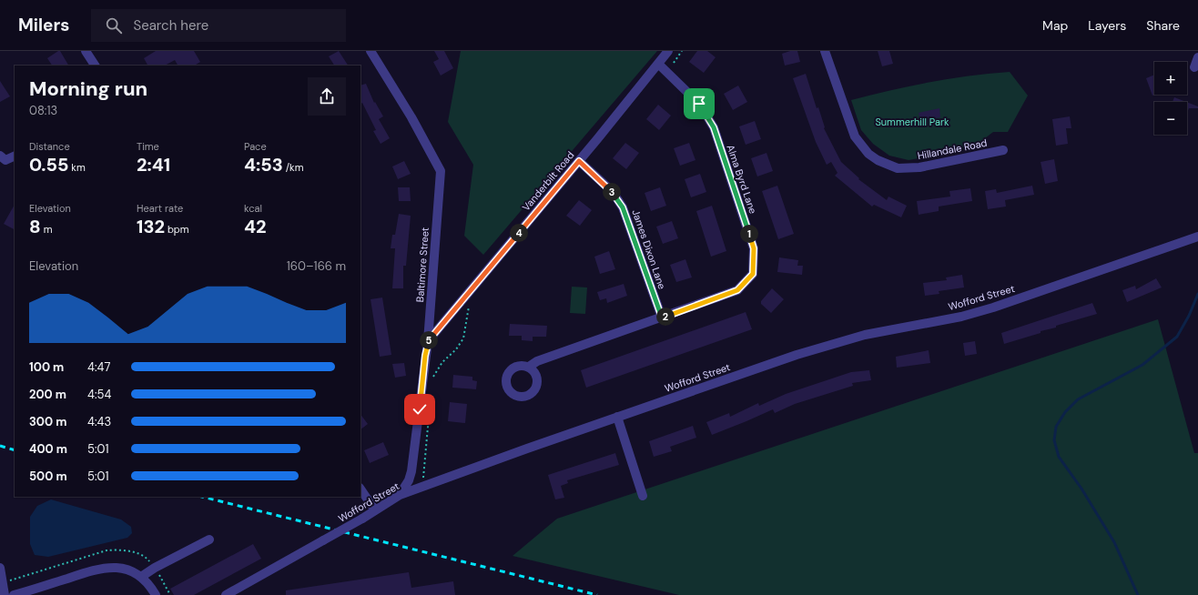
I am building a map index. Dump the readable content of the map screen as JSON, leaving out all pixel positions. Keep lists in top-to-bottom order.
{
  "streets": {
    "street": [
      "Hillandale Road",
      "Alma Byrd Lane",
      "Vanderbilt Road",
      "James Dixon Lane",
      "Baltimore Street",
      "Wofford Street"
    ]
  },
  "crossings": [
    ["Alma Byrd Lane", "Vanderbilt Road"],
    ["Alma Byrd Lane", "James Dixon Lane"],
    ["Vanderbilt Road", "James Dixon Lane"],
    ["Vanderbilt Road", "Baltimore Street"],
    ["Baltimore Street", "Wofford Street"]
  ],
  "parks": ["Summerhill Park"],
  "page": {
    "header": "Milers",
    "search": "Search here",
    "nav": ["Map", "Layers", "Share"],
    "map_buttons": ["+", "−"],
    "heading": ["Morning run", "08:13"],
    "stats": [
      ["Distance", "0.55 km"],
      ["Time", "2:41"],
      ["Pace", "4:53 /km"],
      ["Elevation", "8 m"],
      ["Heart rate", "132 bpm"],
      ["kcal", "42"]
    ],
    "pins": [
      "3",
      "4",
      "1",
      "2",
      "5"
    ],
    "chart": ["Elevation", "160–166 m"],
    "list": [
      {
        "name": "100 m",
        "note": "4:47"
      },
      {
        "name": "200 m",
        "note": "4:54"
      },
      {
        "name": "300 m",
        "note": "4:43"
      },
      {
        "name": "400 m",
        "note": "5:01"
      },
      {
        "name": "500 m",
        "note": "5:01"
      }
    ]
  }
}
